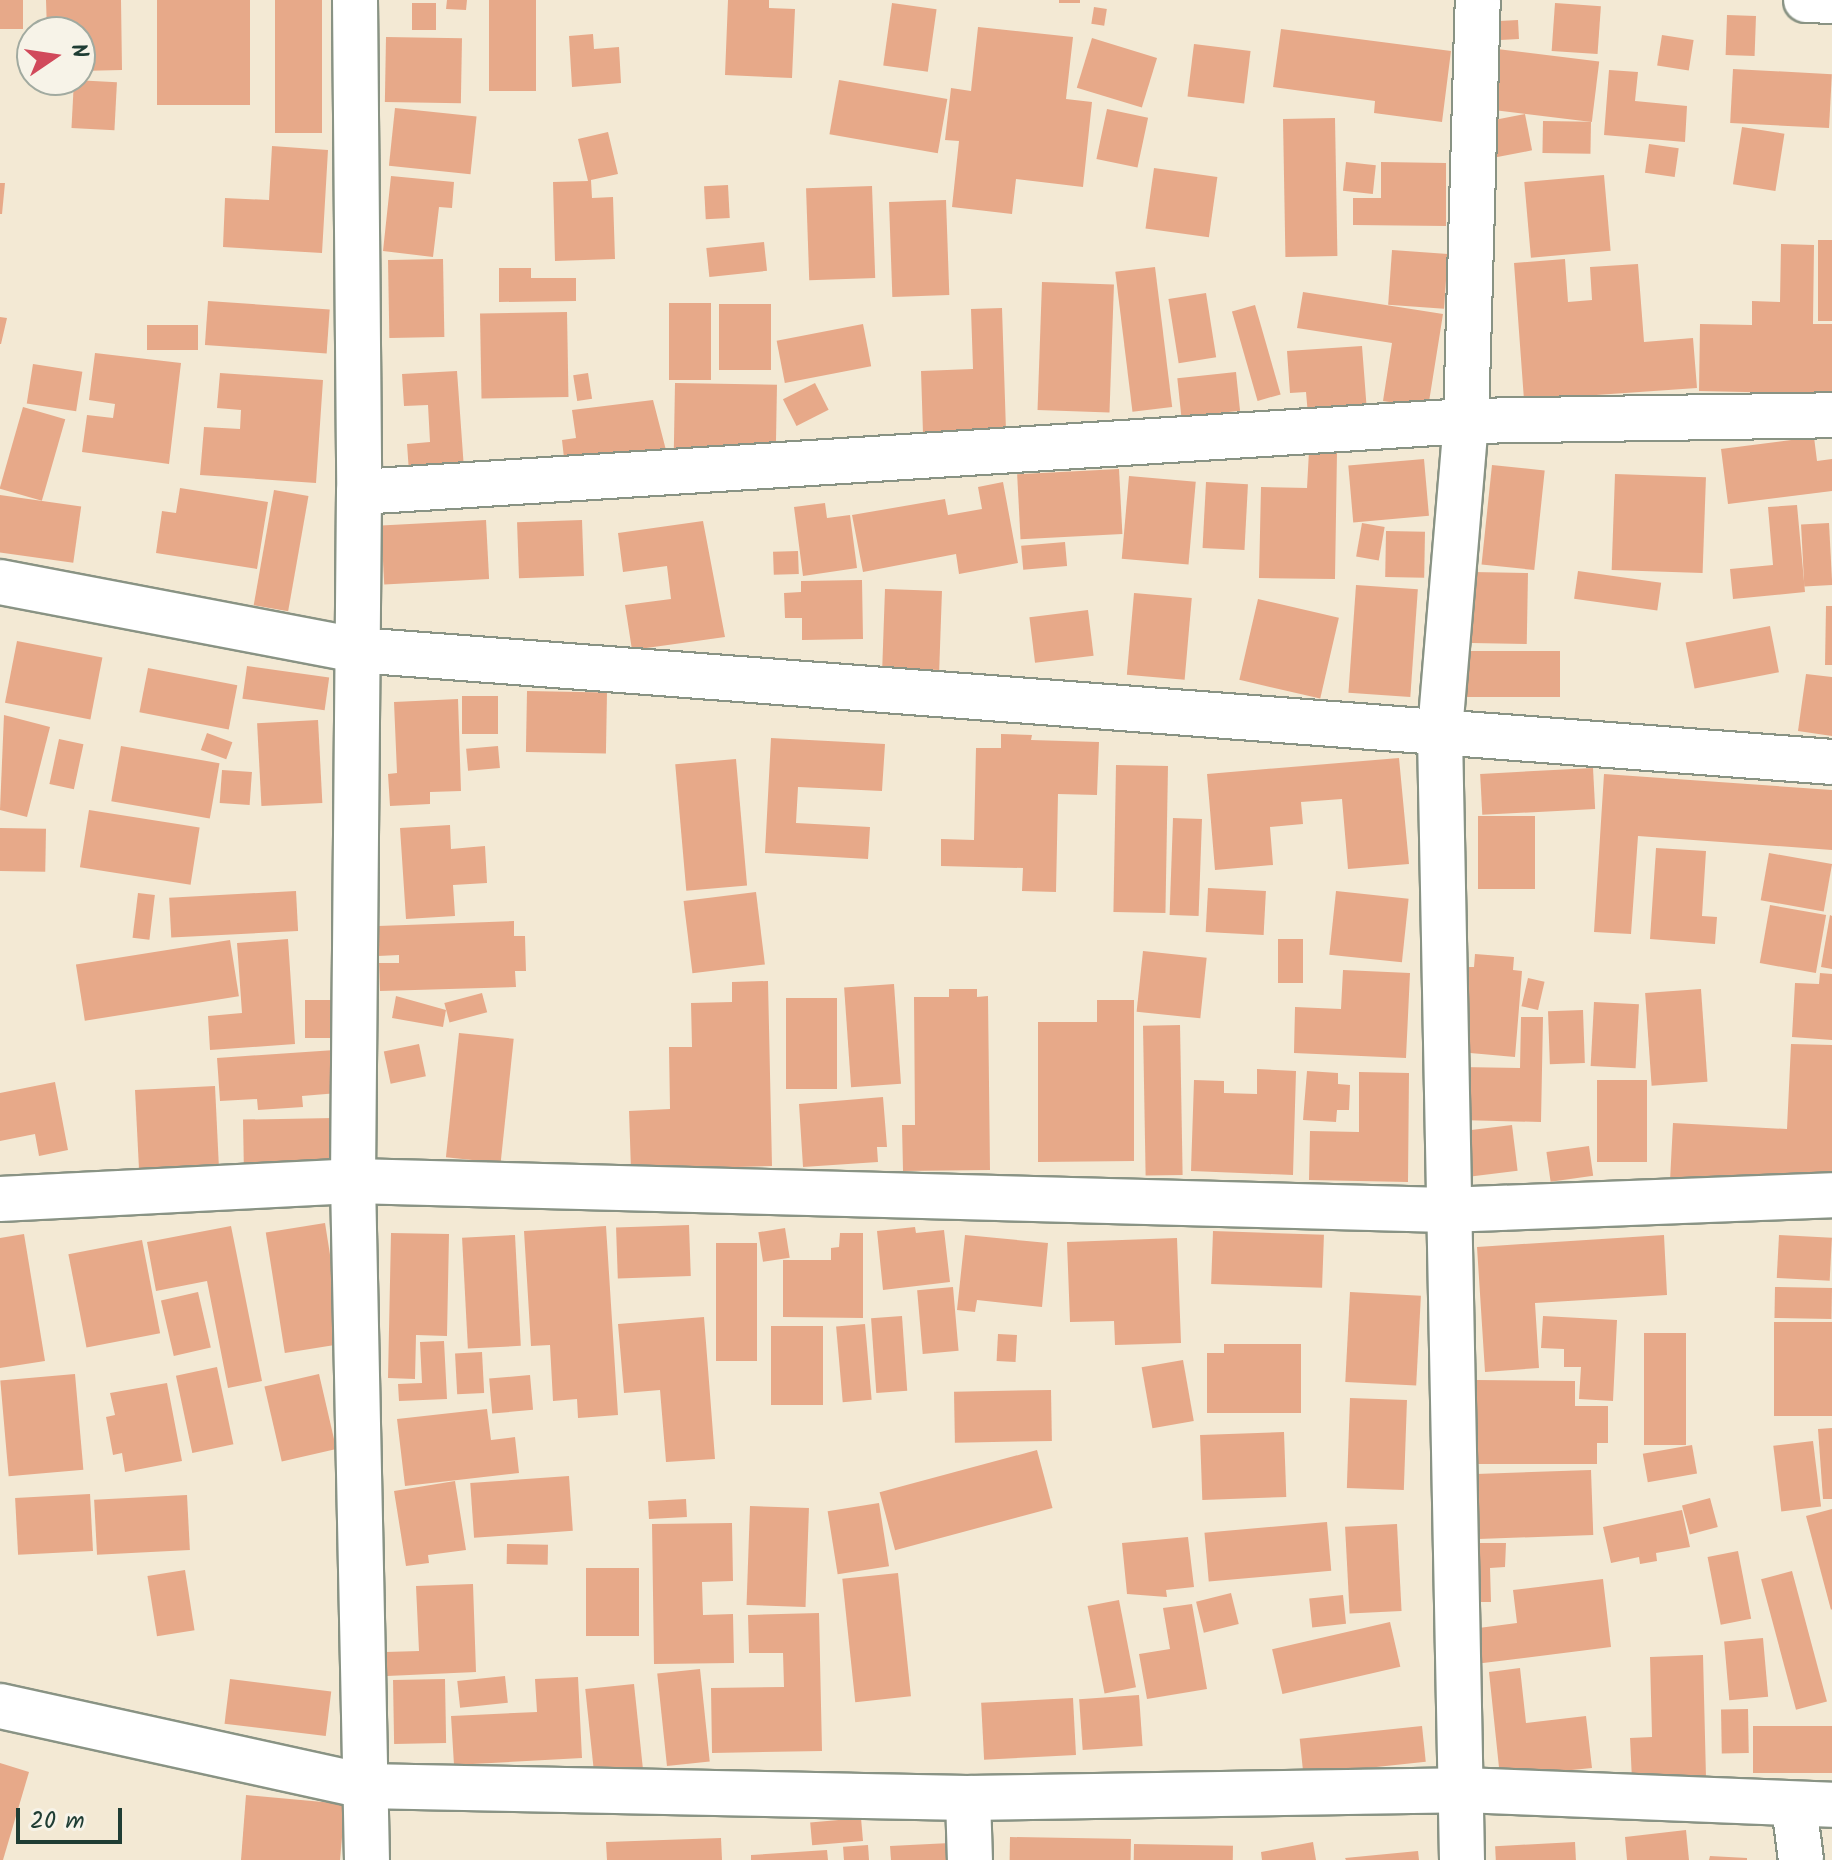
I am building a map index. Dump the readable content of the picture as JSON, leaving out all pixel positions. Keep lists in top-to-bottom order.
{
  "scale_bar": "20 m",
  "north": "right"
}
